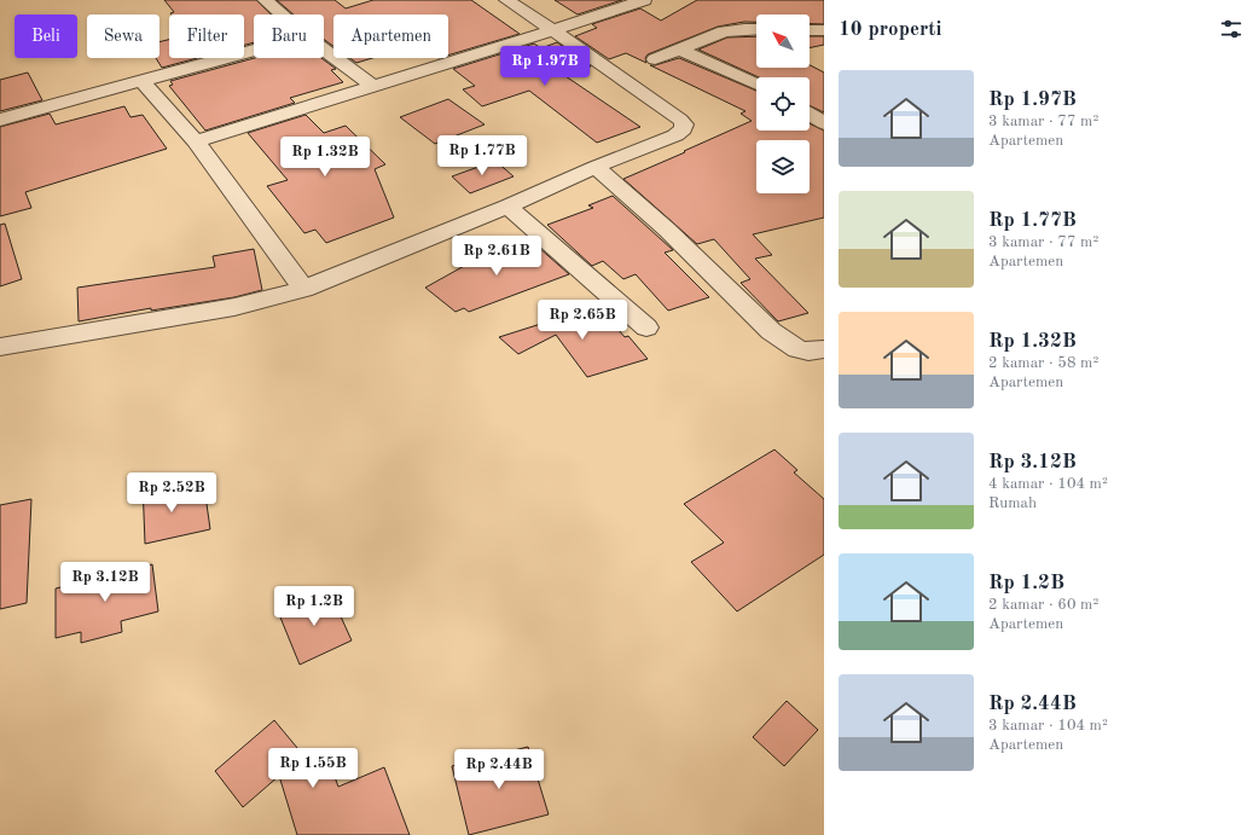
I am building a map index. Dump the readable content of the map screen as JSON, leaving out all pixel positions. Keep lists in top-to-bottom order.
{
  "north": "top left",
  "page": {
    "heading": "10 properti",
    "chip": [
      "Beli",
      "Sewa",
      "Filter",
      "Baru",
      "Apartemen"
    ],
    "price": [
      "Rp 1.97B",
      "Rp 1.77B",
      "Rp 1.32B",
      "Rp 2.61B",
      "Rp 2.65B",
      "Rp 2.52B",
      "Rp 3.12B",
      "Rp 1.2B",
      "Rp 1.55B",
      "Rp 2.44B"
    ],
    "list": [
      {
        "name": "Rp 1.97B",
        "note": "3 kamar · 77 m² · Apartemen"
      },
      {
        "name": "Rp 1.77B",
        "note": "3 kamar · 77 m² · Apartemen"
      },
      {
        "name": "Rp 1.32B",
        "note": "2 kamar · 58 m² · Apartemen"
      },
      {
        "name": "Rp 3.12B",
        "note": "4 kamar · 104 m² · Rumah"
      },
      {
        "name": "Rp 1.2B",
        "note": "2 kamar · 60 m² · Apartemen"
      },
      {
        "name": "Rp 2.44B",
        "note": "3 kamar · 104 m² · Apartemen"
      }
    ]
  }
}
